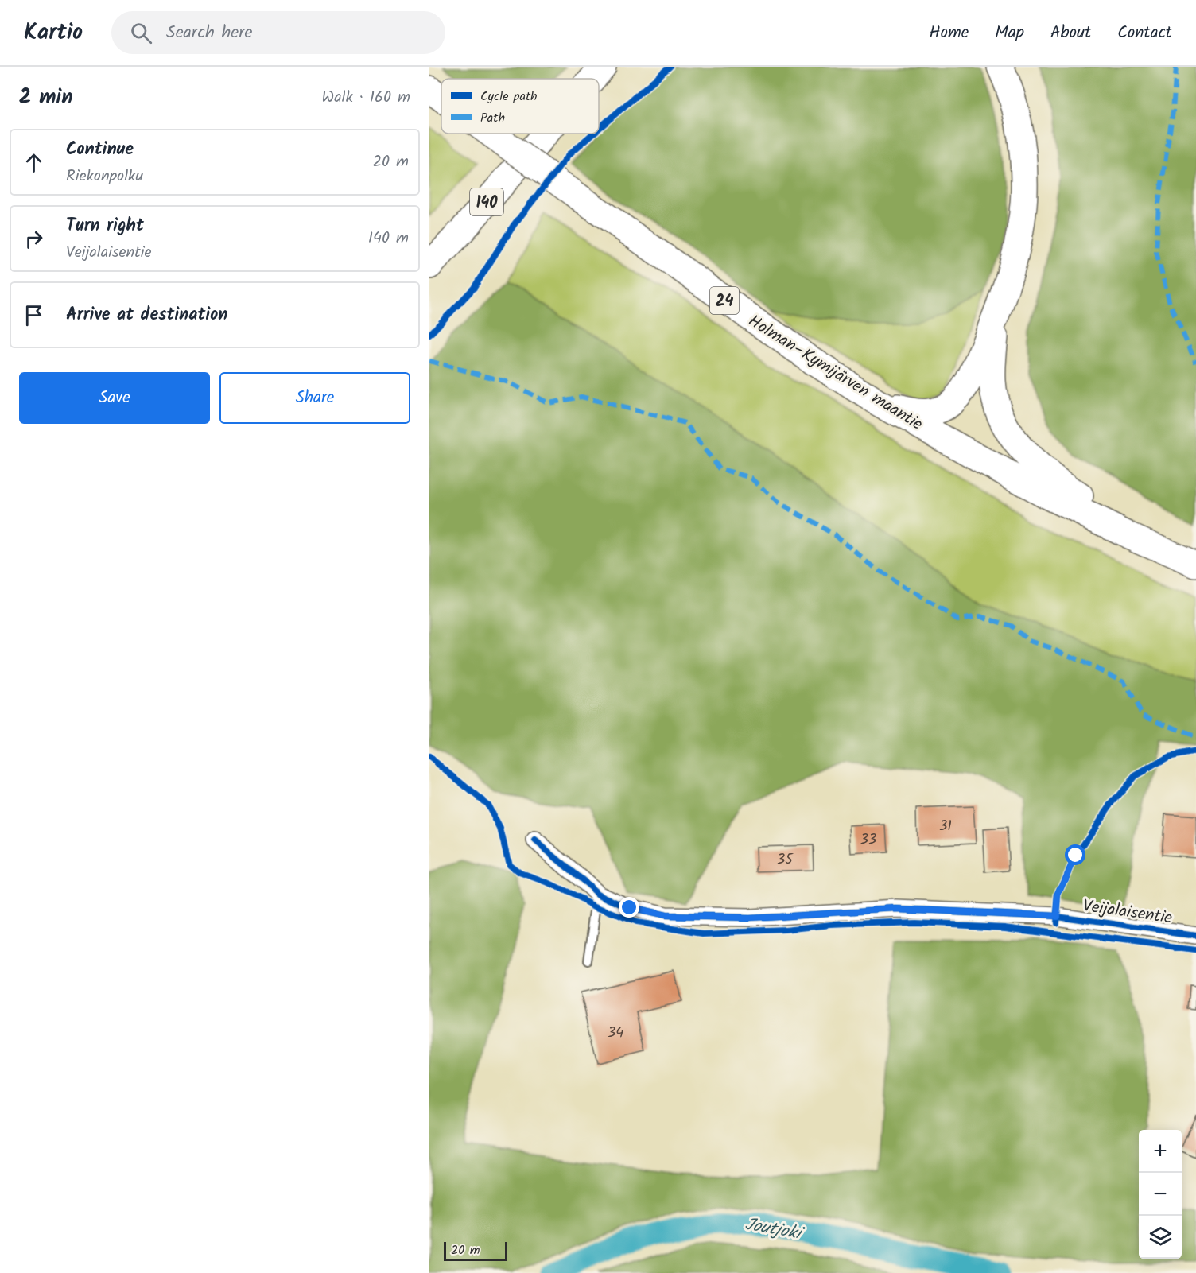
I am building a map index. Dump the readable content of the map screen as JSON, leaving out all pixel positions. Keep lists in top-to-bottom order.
{
  "streets": {
    "main road": ["140", "24", "Holman–Kymijärven maantie"],
    "street": ["Veijalaisentie"]
  },
  "water": ["Joutjoki"],
  "house_numbers": [
    "31",
    "33",
    "35",
    "34"
  ],
  "legend": ["Cycle path", "Path"],
  "scale_bar": "20 m",
  "page": {
    "header": "Kartio",
    "search": "Search here",
    "nav": [
      "Home",
      "Map",
      "About",
      "Contact"
    ],
    "heading": ["2 min", "Walk · 160 m"],
    "list": [
      ["Continue", "Riekonpolku", "20 m"],
      ["Turn right", "Veijalaisentie", "140 m"],
      "Arrive at destination"
    ],
    "buttons": ["Save", "Share"],
    "map_buttons": ["+", "−"],
    "scale": "20 m"
  }
}
